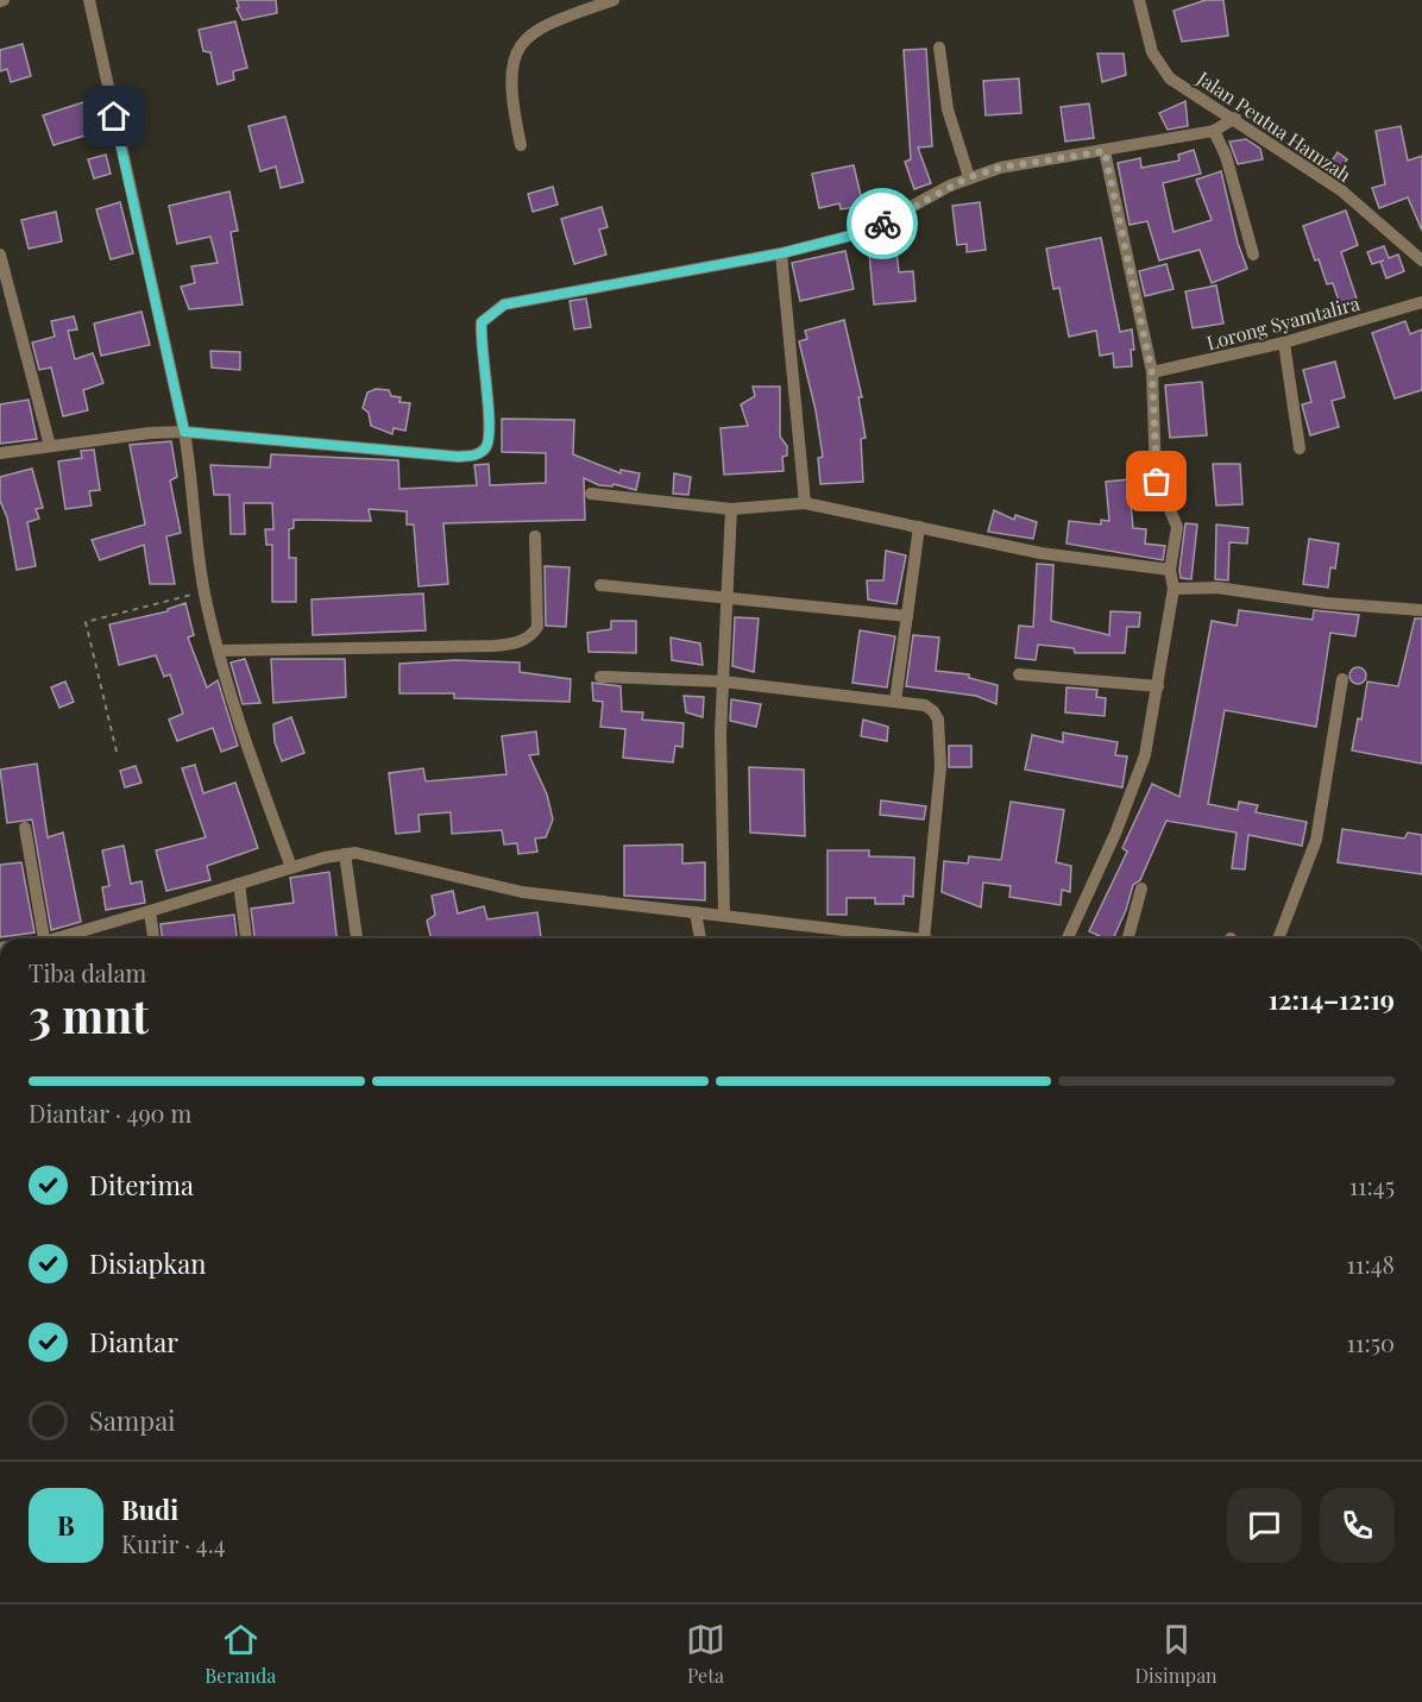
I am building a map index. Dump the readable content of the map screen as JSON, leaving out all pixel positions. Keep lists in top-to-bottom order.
{
  "streets": {
    "street": ["Jalan Peutua Hamzah", "Lorong Syamtalira"]
  },
  "page": {
    "heading": ["3 mnt", "Tiba dalam", "12:14–12:19"],
    "panel": ["Budi", "Kurir · 4.4"],
    "bar": "Diantar · 490 m",
    "list": [
      ["Diterima", "11:45"],
      ["Disiapkan", "11:48"],
      ["Diantar", "11:50"],
      "Sampai"
    ],
    "round": "B",
    "tabs": ["Beranda", "Peta", "Disimpan"]
  }
}
